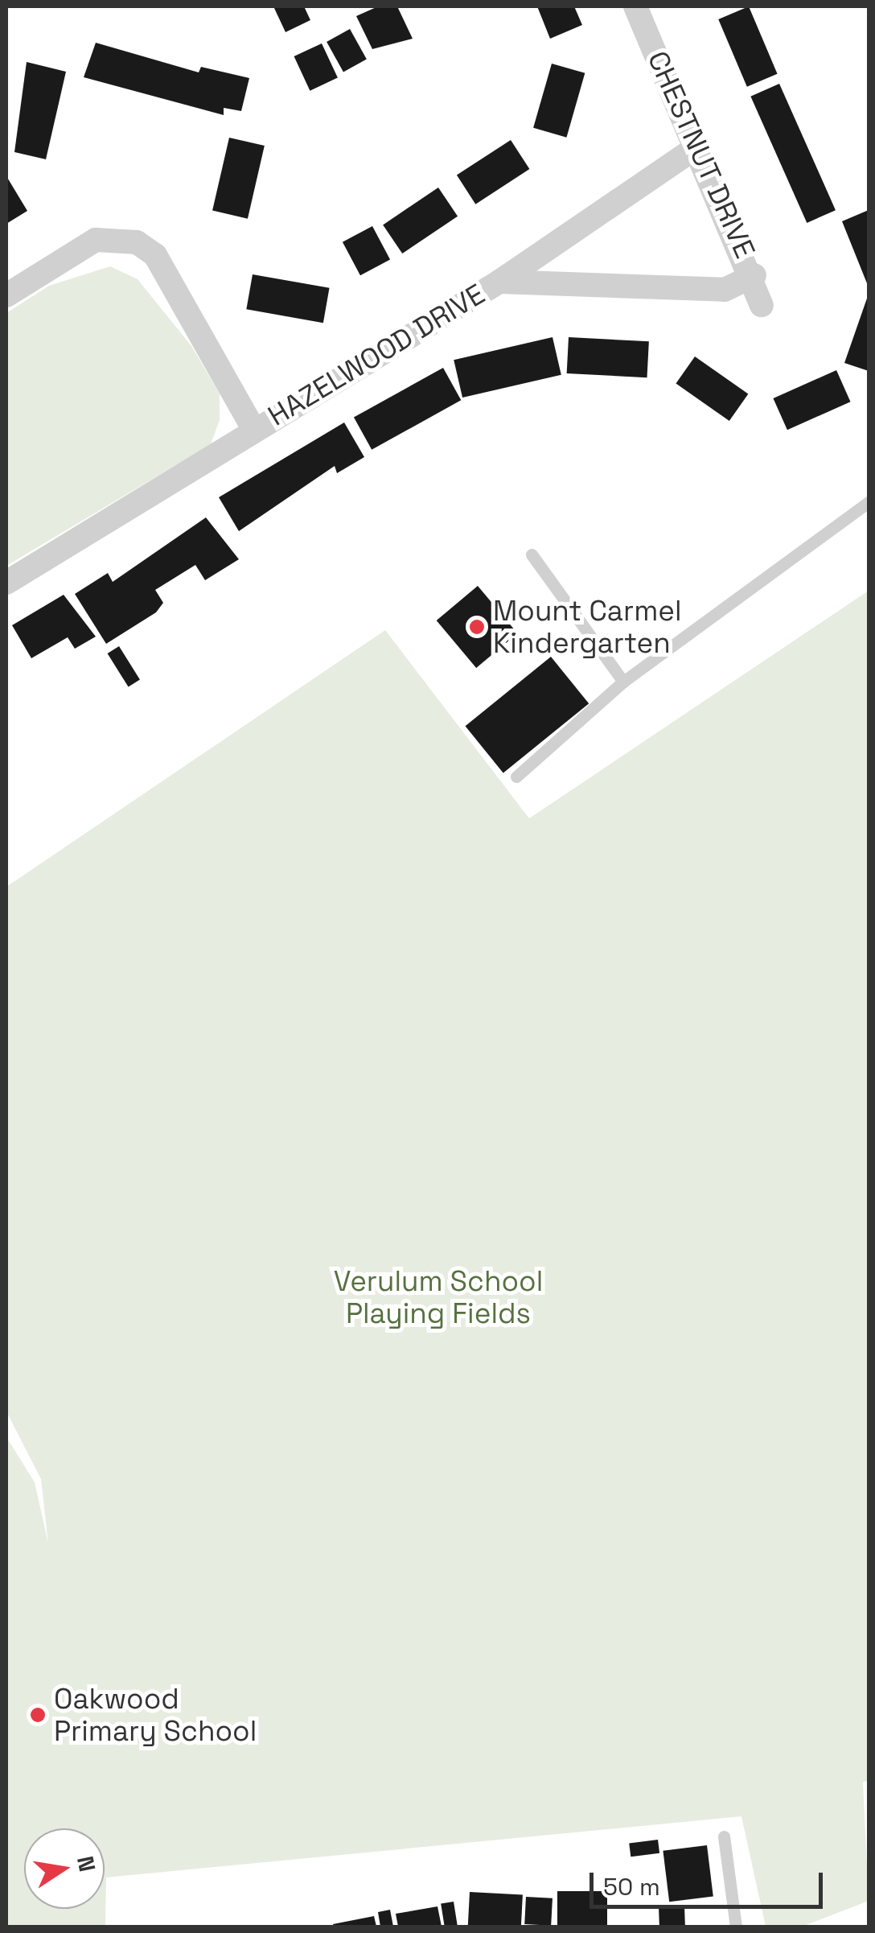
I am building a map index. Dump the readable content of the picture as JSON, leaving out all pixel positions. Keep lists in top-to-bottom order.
{
  "streets": {
    "street": ["CHESTNUT DRIVE", "HAZELWOOD DRIVE"]
  },
  "crossings": [
    ["CHESTNUT DRIVE", "HAZELWOOD DRIVE"]
  ],
  "parks": ["Verulum School Playing Fields"],
  "places": ["Mount Carmel Kindergarten", "Oakwood Primary School"],
  "scale_bar": "50 m",
  "north": "right"
}
